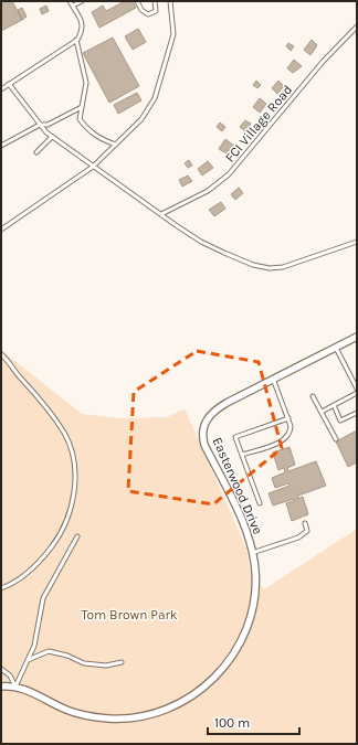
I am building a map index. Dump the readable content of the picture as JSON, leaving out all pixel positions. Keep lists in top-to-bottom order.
{
  "streets": {
    "street": ["Easterwood Drive"],
    "lane": ["FCI Village Road"]
  },
  "parks": ["Tom Brown Park"],
  "scale_bar": "100 m"
}
